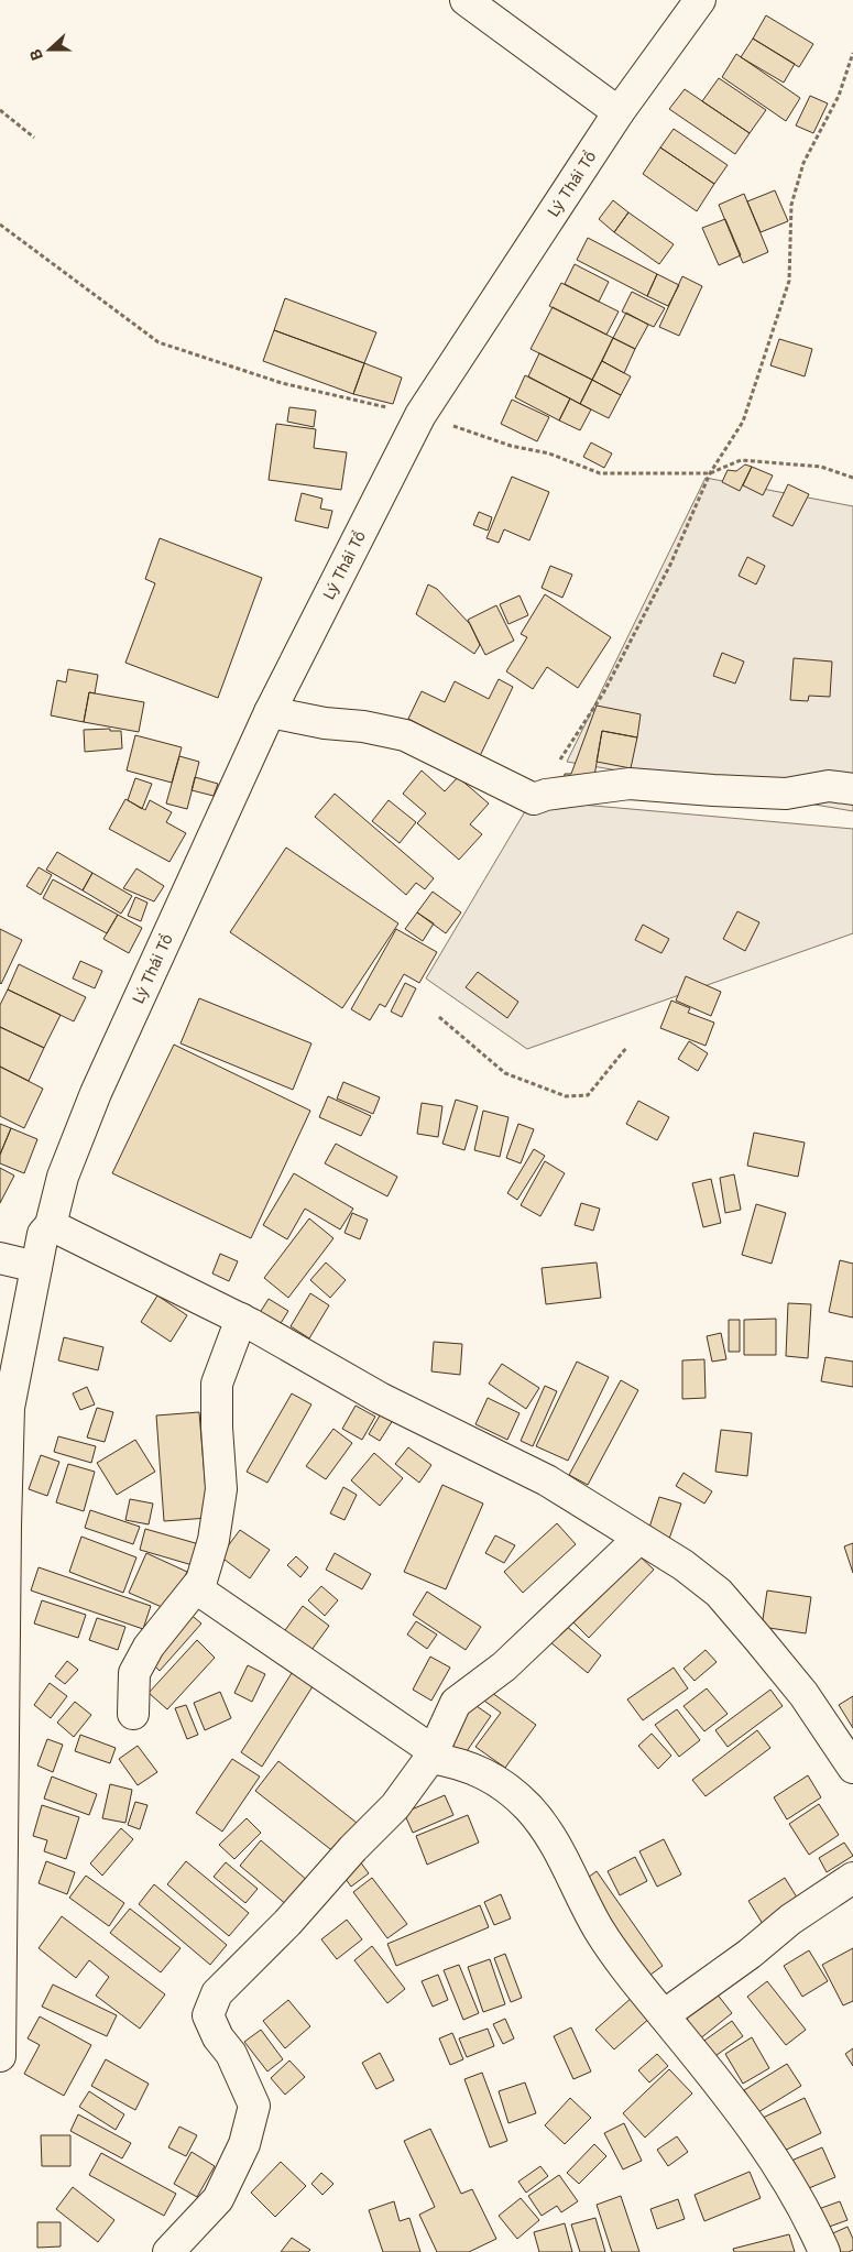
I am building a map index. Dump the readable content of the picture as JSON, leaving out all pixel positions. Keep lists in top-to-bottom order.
{
  "streets": {
    "street": ["Lý Thái Tổ"]
  },
  "north": "left"
}
